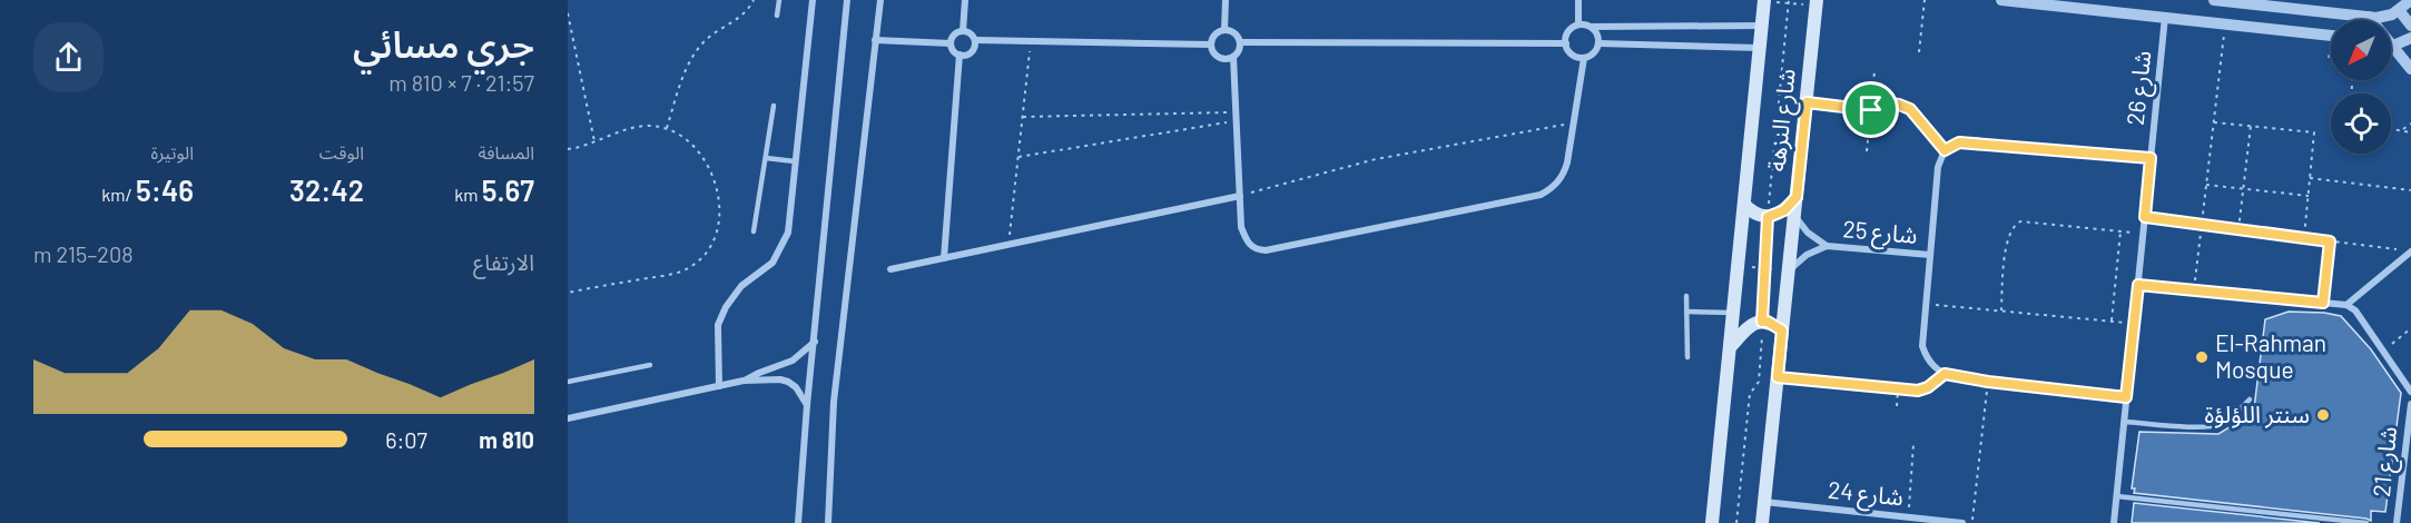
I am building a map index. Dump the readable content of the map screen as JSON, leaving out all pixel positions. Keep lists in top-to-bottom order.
{
  "streets": {
    "main road": ["شارع النزهة"],
    "street": [
      "شارع 26",
      "شارع 25",
      "شارع 21",
      "شارع 24"
    ]
  },
  "crossings": [
    ["شارع النزهة", "شارع 25"],
    ["شارع النزهة", "شارع 24"]
  ],
  "places": ["El-Rahman Mosque", "سنتر اللؤلؤة"],
  "north": "bottom left",
  "page": {
    "heading": ["جري مسائي", "21:57 · 7 × 810 m"],
    "stats": [
      ["المسافة", "5.67 km"],
      ["الوقت", "32:42"],
      ["الوتيرة", "5:46 /km"]
    ],
    "chart": ["الارتفاع", "208–215 m"],
    "list": [
      {
        "name": "810 m",
        "note": "6:07"
      }
    ]
  }
}
